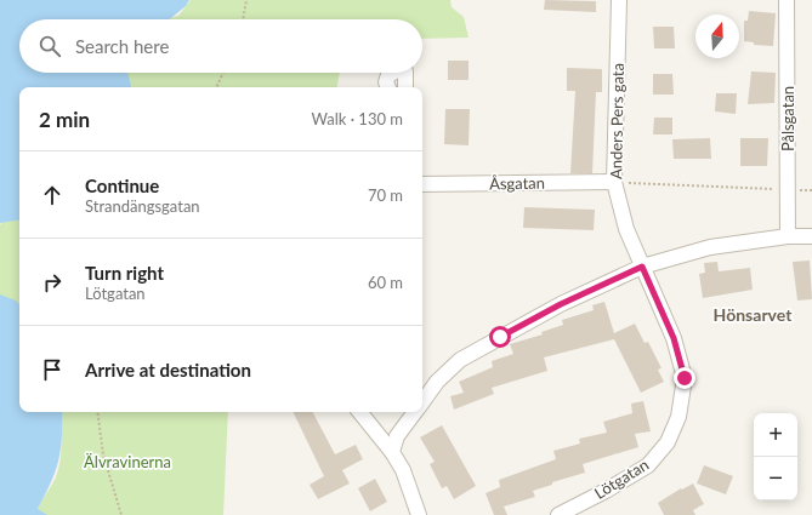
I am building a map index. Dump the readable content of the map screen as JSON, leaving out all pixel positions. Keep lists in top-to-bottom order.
{
  "streets": {
    "street": [
      "Pålsgatan",
      "Anders Pers gata",
      "Åsgatan",
      "Lötgatan"
    ]
  },
  "crossings": [
    ["Anders Pers gata", "Åsgatan"],
    ["Anders Pers gata", "Lötgatan"]
  ],
  "districts": ["Hönsarvet"],
  "parks": ["Älvravinerna"],
  "north": "top",
  "page": {
    "search": "Search here",
    "heading": ["2 min", "Walk · 130 m"],
    "list": [
      ["Continue", "Strandängsgatan", "70 m"],
      ["Turn right", "Lötgatan", "60 m"],
      "Arrive at destination"
    ],
    "map_buttons": ["+", "−"]
  }
}
